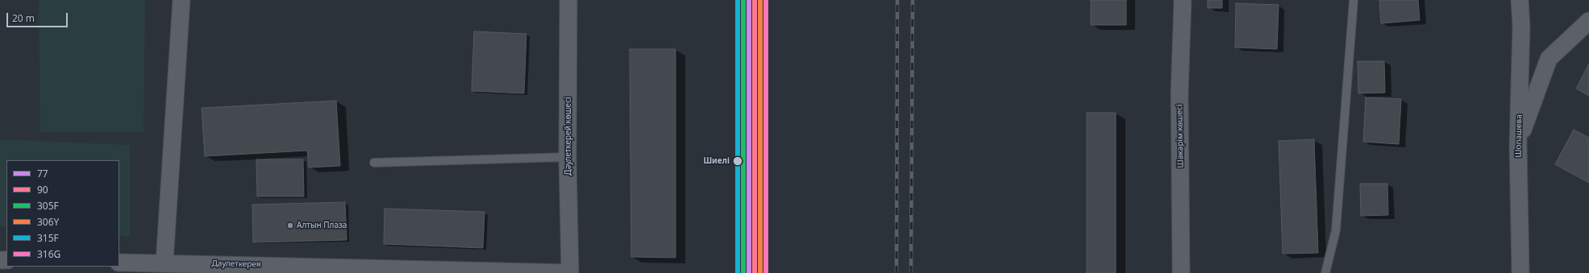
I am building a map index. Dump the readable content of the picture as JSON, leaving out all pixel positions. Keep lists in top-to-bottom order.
{
  "streets": {
    "street": [
      "Дәулеткерей көшесі",
      "Шәкәрім көшесі",
      "Шопашева",
      "Даулеткерея"
    ]
  },
  "crossings": [
    ["Дәулеткерей көшесі", "Даулеткерея"]
  ],
  "places": ["Шиелі", "Алтын Плаза"],
  "lines": [
    "transit line 77",
    "transit line 90",
    "transit line 305F",
    "transit line 306Y",
    "transit line 315F",
    "transit line 316G"
  ],
  "legend": [
    "77",
    "90",
    "305F",
    "306Y",
    "315F",
    "316G"
  ],
  "scale_bar": "20 m"
}
